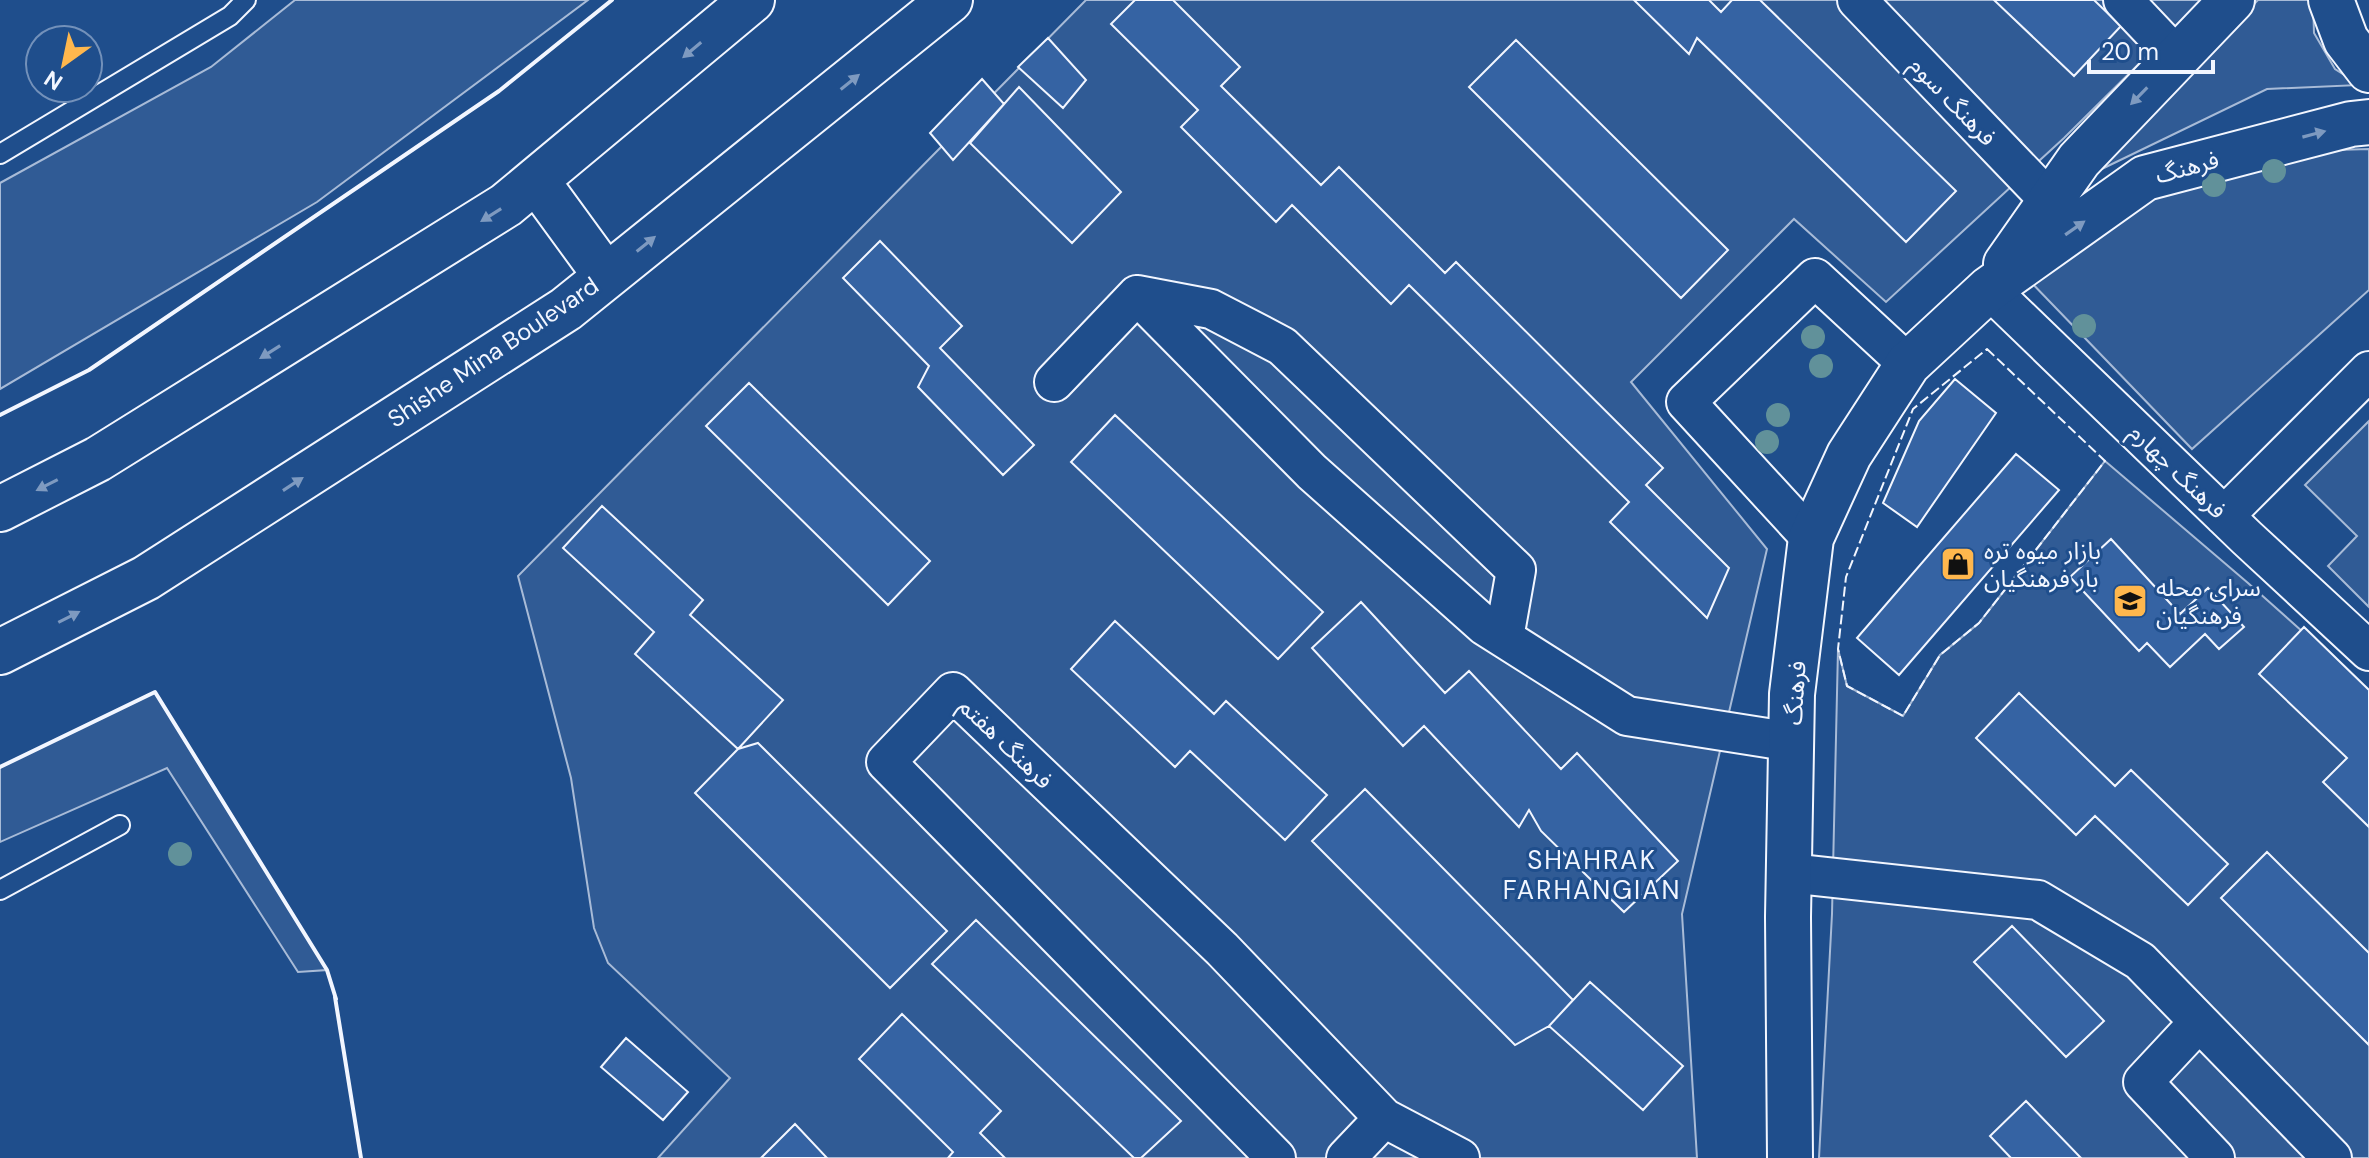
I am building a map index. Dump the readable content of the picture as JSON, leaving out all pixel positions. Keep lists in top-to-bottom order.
{
  "streets": {
    "main road": ["فرهنگ", "Shishe Mina Boulevard"],
    "street": ["فرهنگ سوم", "فرهنگ چهارم", "فرهنگ هفتم"]
  },
  "crossings": [
    ["فرهنگ سوم", "فرهنگ"],
    ["فرهنگ", "فرهنگ چهارم"]
  ],
  "districts": ["SHAHRAK FARHANGIAN"],
  "places": {
    "shop": ["بازار میوه تره بار فرهنگیان"],
    "school or university": ["سرای محله فرهنگیان"]
  },
  "scale_bar": "20 m",
  "north": "bottom left"
}
